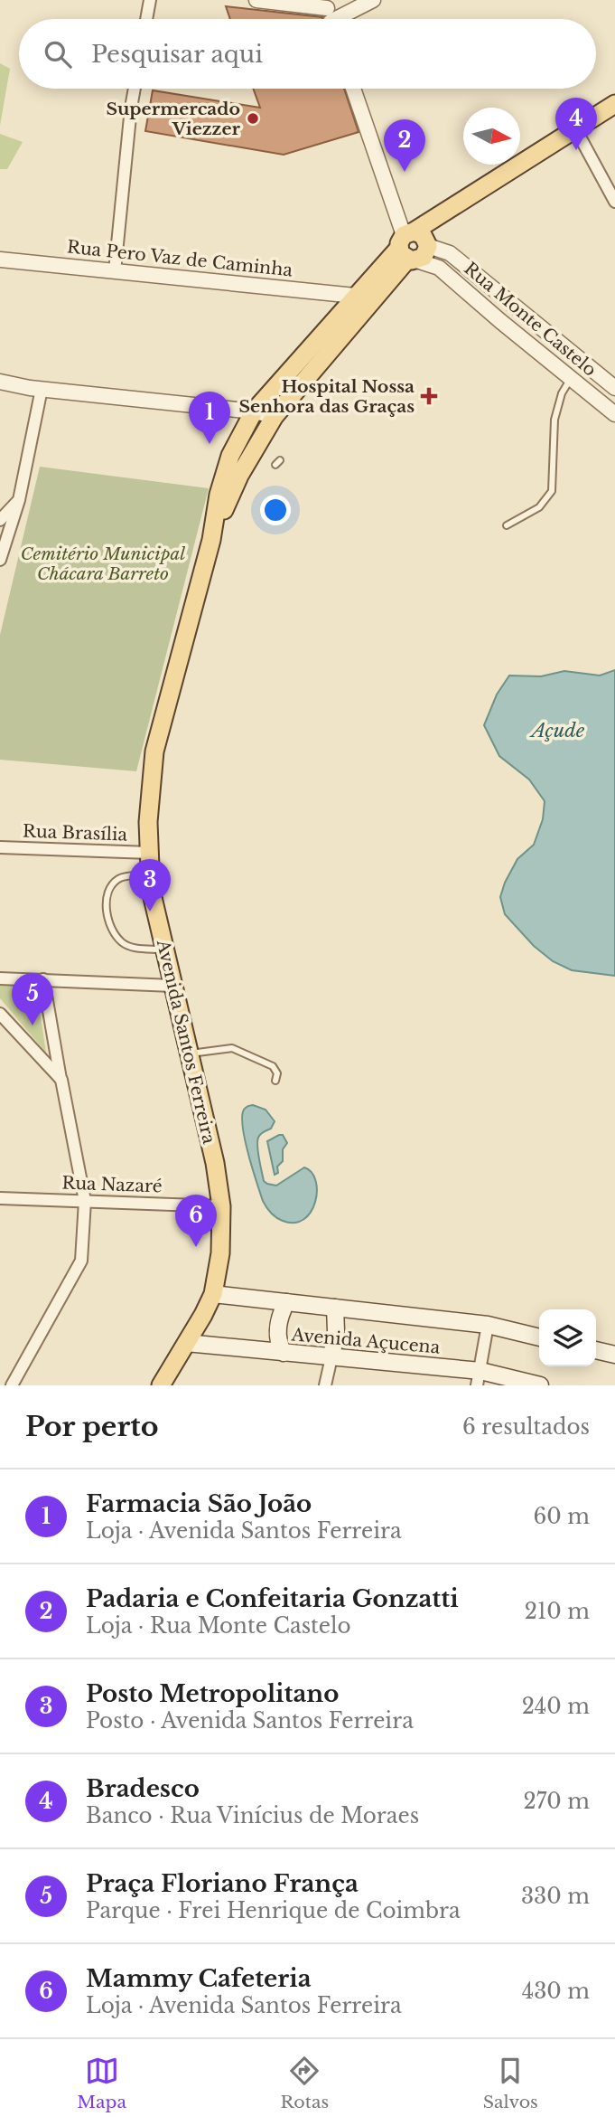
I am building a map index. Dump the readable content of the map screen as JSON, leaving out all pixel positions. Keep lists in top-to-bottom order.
{
  "streets": {
    "main road": ["Avenida Santos Ferreira", "Avenida Açucena"],
    "street": [
      "Rua Pero Vaz de Caminha",
      "Rua Monte Castelo",
      "Rua Brasília",
      "Rua Nazaré"
    ]
  },
  "crossings": [
    ["Rua Pero Vaz de Caminha", "Avenida Santos Ferreira"],
    ["Rua Monte Castelo", "Avenida Santos Ferreira"],
    ["Rua Brasília", "Avenida Santos Ferreira"],
    ["Avenida Santos Ferreira", "Rua Nazaré"],
    ["Avenida Santos Ferreira", "Avenida Açucena"]
  ],
  "water": ["Açude"],
  "parks": ["Cemitério Municipal Chácara Barreto"],
  "places": {
    "other": ["Supermercado Viezzer"],
    "health": ["Hospital Nossa Senhora das Graças"]
  },
  "north": "right",
  "page": {
    "search": "Pesquisar aqui",
    "pins": [
      "4",
      "2",
      "1",
      "3",
      "5",
      "6"
    ],
    "heading": ["Por perto", "6 resultados"],
    "list": [
      {
        "mark": "1",
        "name": "Farmacia São João",
        "note": "Loja · Avenida Santos Ferreira",
        "value": "60 m"
      },
      {
        "mark": "2",
        "name": "Padaria e Confeitaria Gonzatti",
        "note": "Loja · Rua Monte Castelo",
        "value": "210 m"
      },
      {
        "mark": "3",
        "name": "Posto Metropolitano",
        "note": "Posto · Avenida Santos Ferreira",
        "value": "240 m"
      },
      {
        "mark": "4",
        "name": "Bradesco",
        "note": "Banco · Rua Vinícius de Moraes",
        "value": "270 m"
      },
      {
        "mark": "5",
        "name": "Praça Floriano França",
        "note": "Parque · Frei Henrique de Coimbra",
        "value": "330 m"
      },
      {
        "mark": "6",
        "name": "Mammy Cafeteria",
        "note": "Loja · Avenida Santos Ferreira",
        "value": "430 m"
      }
    ],
    "nav": ["Mapa", "Rotas", "Salvos"]
  }
}
